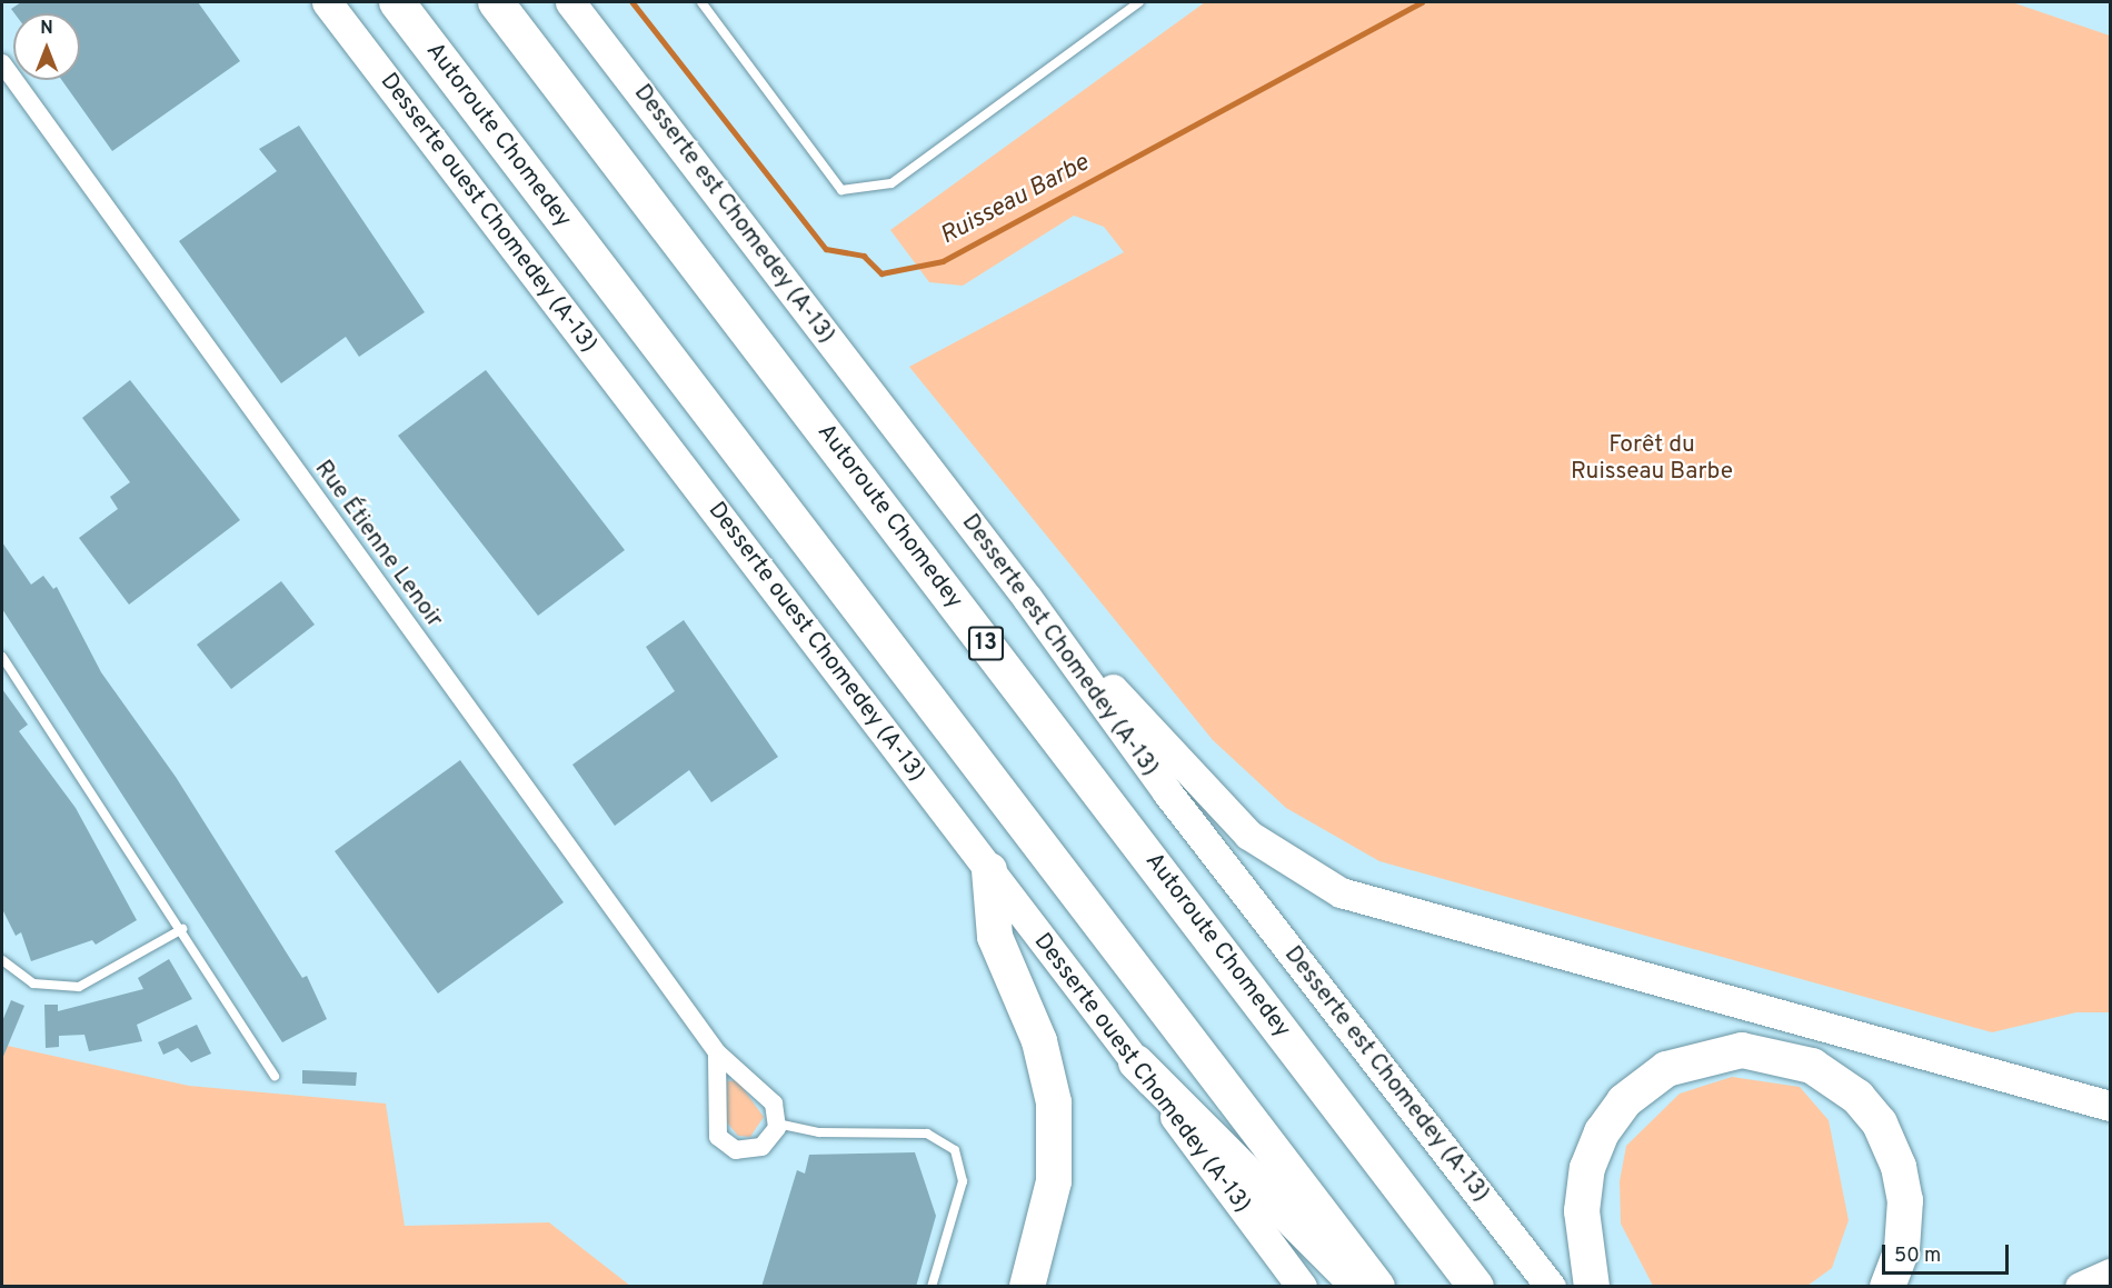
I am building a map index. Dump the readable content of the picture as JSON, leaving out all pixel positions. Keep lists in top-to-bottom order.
{
  "streets": {
    "highway": ["Autoroute Chomedey", "13"],
    "main road": ["Desserte ouest Chomedey (A-13)", "Desserte est Chomedey (A-13)"],
    "street": ["Rue Étienne Lenoir"]
  },
  "water": ["Ruisseau Barbe"],
  "parks": ["Forêt du Ruisseau Barbe"],
  "scale_bar": "50 m",
  "north": "top"
}
